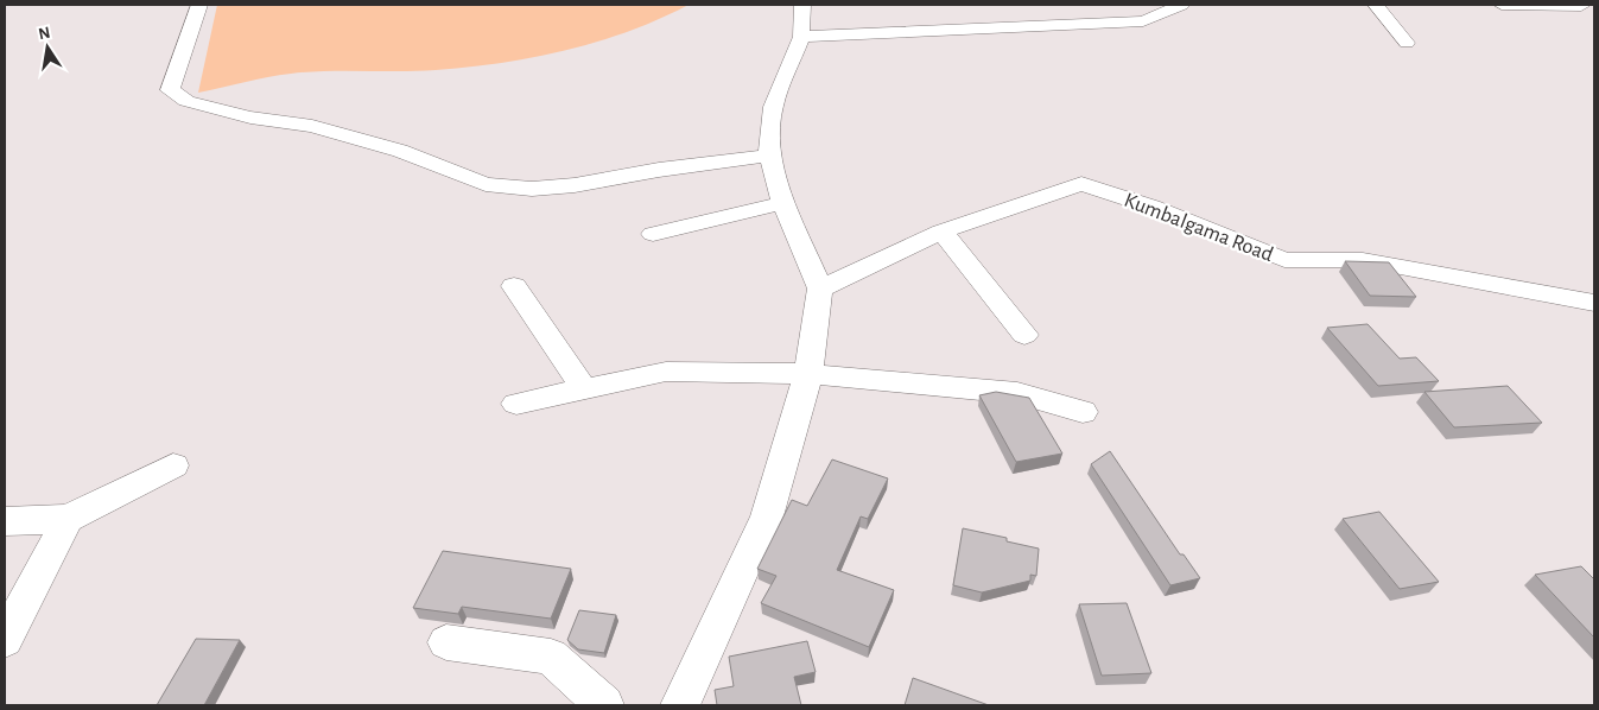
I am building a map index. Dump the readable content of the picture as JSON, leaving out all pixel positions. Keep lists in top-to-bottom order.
{
  "streets": {
    "street": ["Kumbalgama Road"]
  },
  "north": "top"
}
